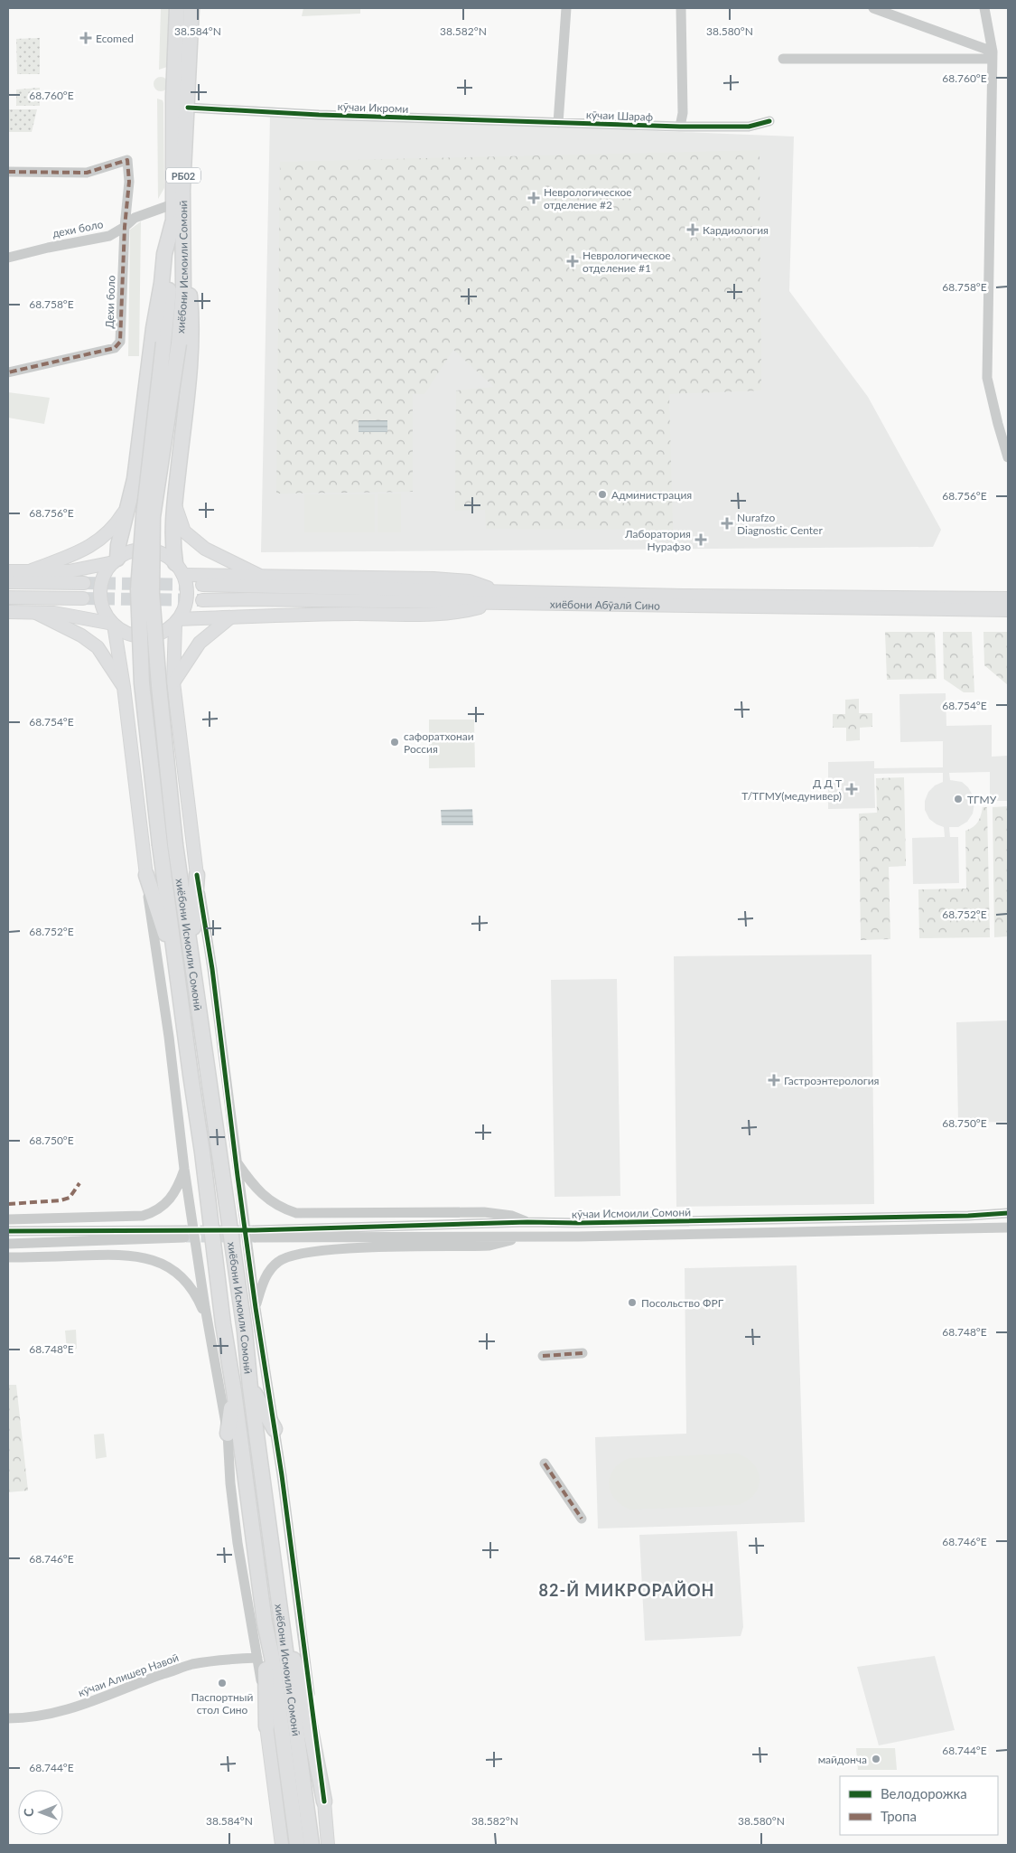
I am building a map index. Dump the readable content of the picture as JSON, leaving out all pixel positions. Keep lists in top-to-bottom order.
{
  "streets": {
    "highway": ["РБ02", "хиёбони Исмоили Сомонӣ"],
    "main road": ["хиёбони Абӯалӣ Сино"],
    "street": [
      "кӯчаи Икроми",
      "кӯчаи Шараф",
      "дехи боло",
      "Дехи боло",
      "кӯчаи Исмоили Сомонӣ",
      "кӯчаи Алишер Навоӣ"
    ]
  },
  "crossings": [
    ["кӯчаи Икроми", "кӯчаи Шараф"],
    ["кӯчаи Икроми", "хиёбони Исмоили Сомонӣ"],
    ["РБ02", "хиёбони Исмоили Сомонӣ"],
    ["дехи боло", "хиёбони Исмоили Сомонӣ"],
    ["дехи боло", "Дехи боло"]
  ],
  "districts": ["82-Й МИКРОРАЙОН"],
  "places": {
    "health": [
      "Ecomed",
      "Неврологическое отделение #2",
      "Кардиология",
      "Неврологическое отделение #1",
      "Nurafzo Diagnostic Center",
      "Лаборатория Нурафзо",
      "Д Д Т Т/ТГМУ(медунивер)",
      "Гастроэнтерология"
    ],
    "other": [
      "Администрация",
      "сафоратхонаи Россия",
      "ТГМУ",
      "Посольство ФРГ",
      "Паспортный стол Сино",
      "майдонча"
    ]
  },
  "legend": ["Велодорожка", "Тропа"],
  "north": "left",
  "coordinates": [
    "38.584°N",
    "38.582°N",
    "38.580°N",
    "68.760°E",
    "68.758°E",
    "68.756°E",
    "68.754°E",
    "68.752°E",
    "68.750°E",
    "68.748°E",
    "68.746°E",
    "68.744°E"
  ]
}
